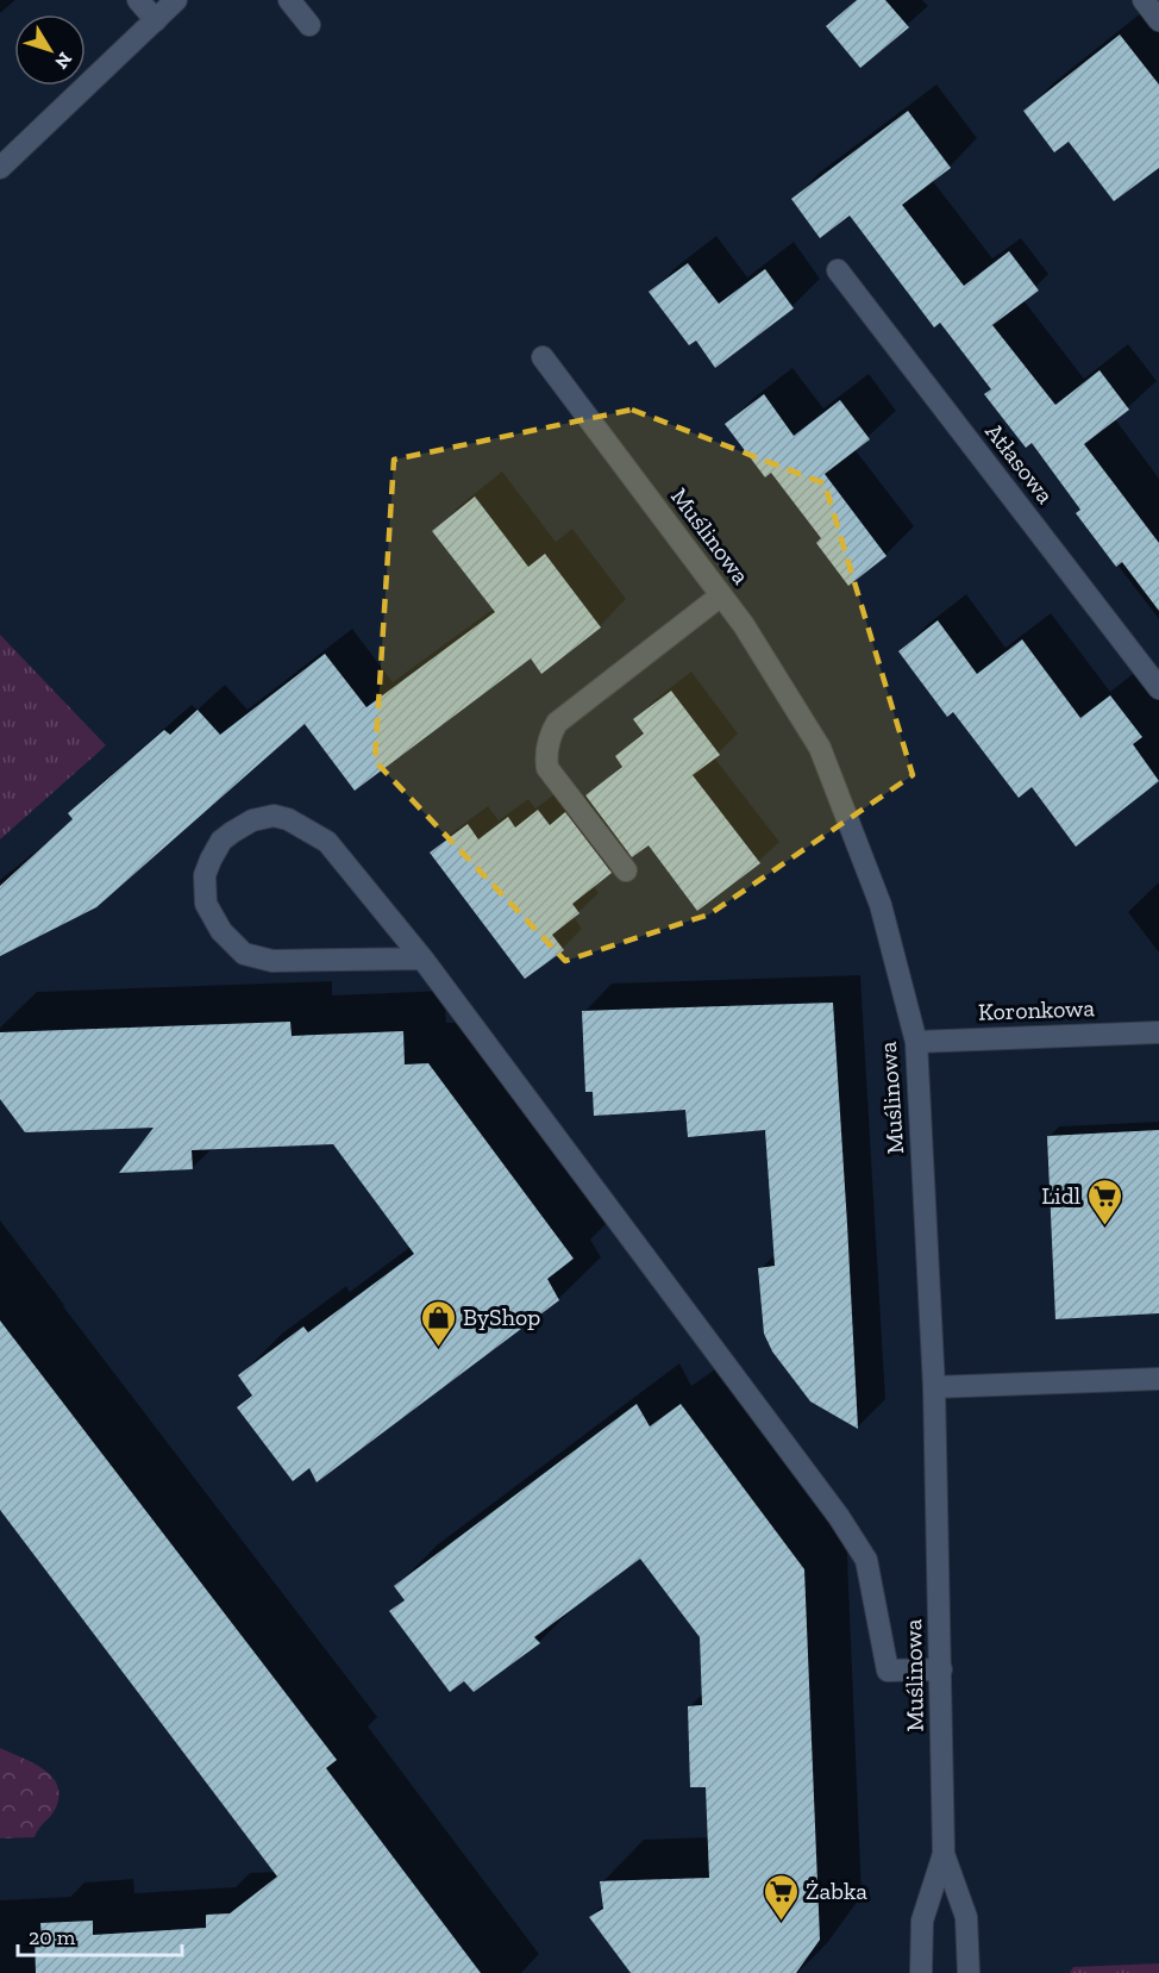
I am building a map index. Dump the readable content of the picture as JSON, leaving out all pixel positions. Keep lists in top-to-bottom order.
{
  "streets": {
    "street": ["Atłasowa", "Muślinowa", "Koronkowa"]
  },
  "crossings": [
    ["Muślinowa", "Koronkowa"]
  ],
  "places": {
    "supermarket": ["Lidl", "Żabka"],
    "shop": ["ByShop"]
  },
  "scale_bar": "20 m",
  "north": "bottom right"
}
